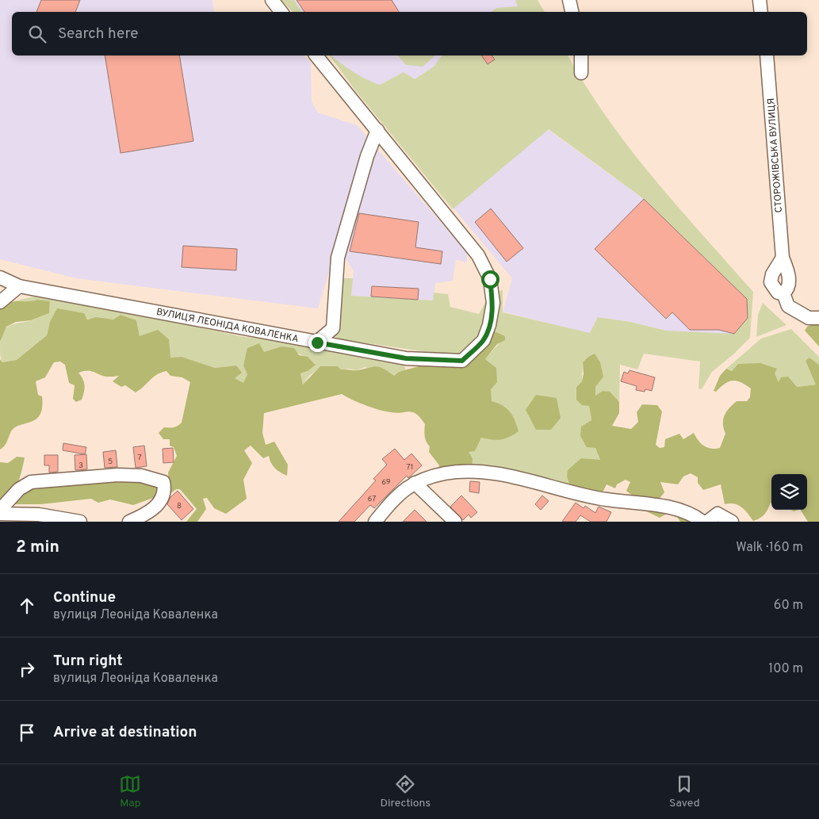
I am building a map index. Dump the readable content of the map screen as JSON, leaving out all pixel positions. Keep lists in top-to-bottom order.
{
  "streets": {
    "street": ["СТОРОЖІВСЬКА ВУЛИЦЯ", "ВУЛИЦЯ ЛЕОНІДА КОВАЛЕНКА"]
  },
  "house_numbers": [
    "7",
    "5",
    "3",
    "71",
    "69",
    "67",
    "8"
  ],
  "page": {
    "search": "Search here",
    "heading": ["2 min", "Walk · 160 m"],
    "list": [
      ["Continue", "вулиця Леоніда Коваленка", "60 m"],
      ["Turn right", "вулиця Леоніда Коваленка", "100 m"],
      "Arrive at destination"
    ],
    "nav": ["Map", "Directions", "Saved"]
  }
}
